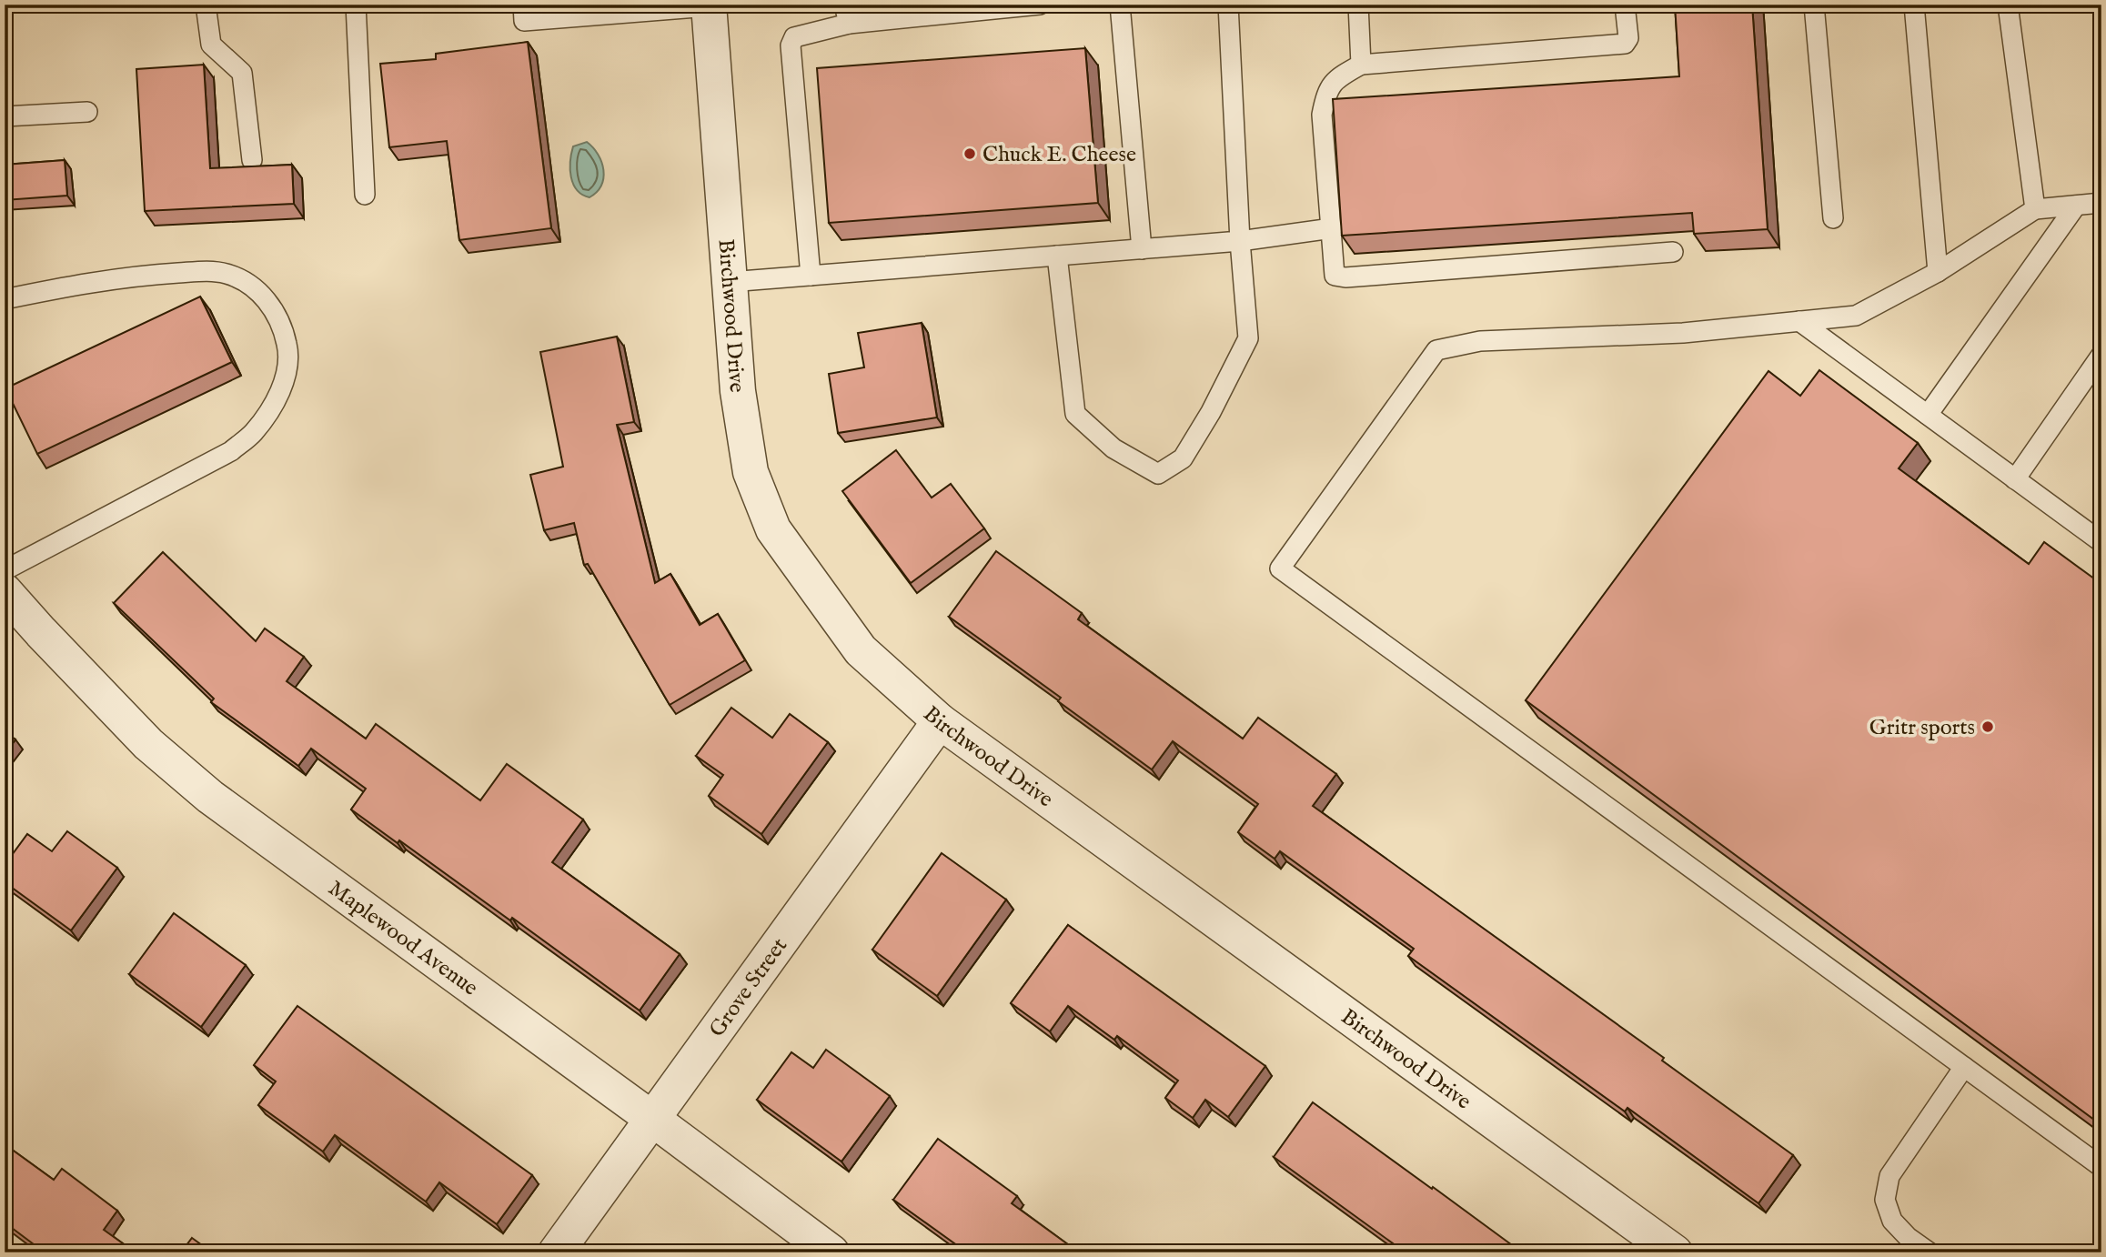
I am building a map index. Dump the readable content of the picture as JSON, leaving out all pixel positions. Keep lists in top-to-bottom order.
{
  "streets": {
    "street": ["Birchwood Drive", "Maplewood Avenue", "Grove Street"]
  },
  "crossings": [
    ["Birchwood Drive", "Grove Street"],
    ["Maplewood Avenue", "Grove Street"]
  ],
  "places": ["Chuck E. Cheese", "Gritr sports"]
}
